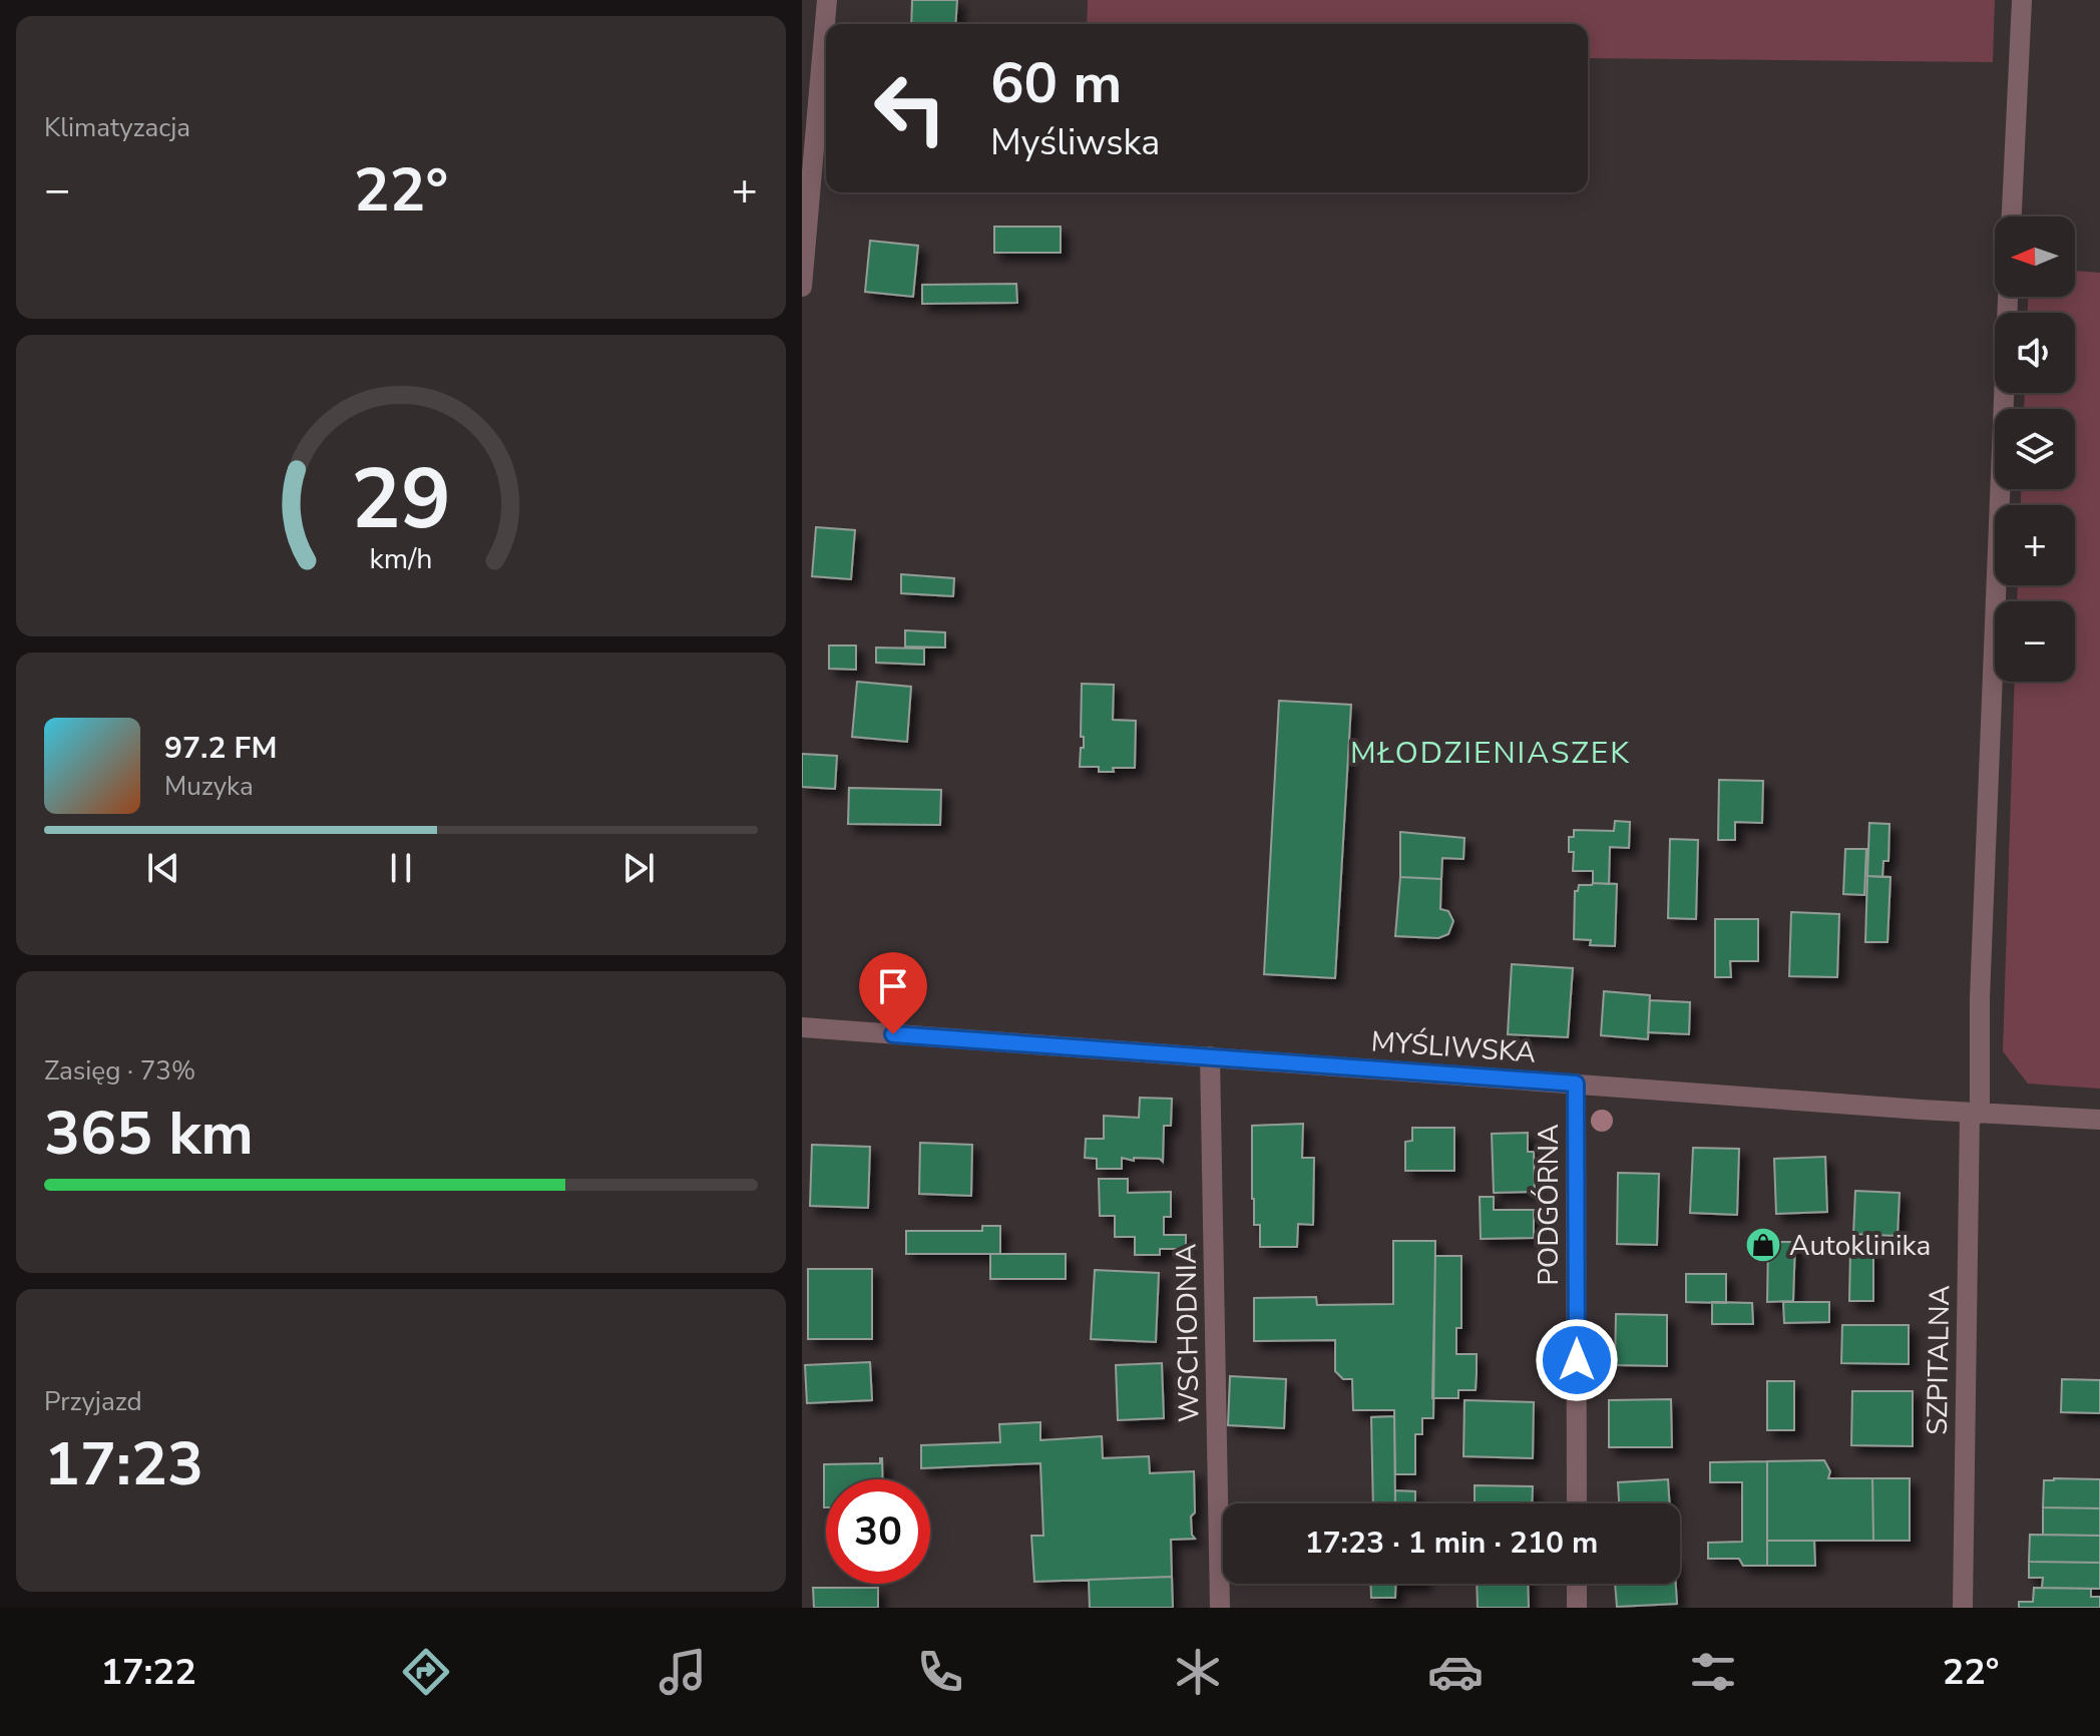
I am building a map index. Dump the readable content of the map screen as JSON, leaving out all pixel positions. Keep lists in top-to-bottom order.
{
  "streets": {
    "street": [
      "MYŚLIWSKA",
      "PODGÓRNA",
      "WSCHODNIA",
      "SZPITALNA"
    ]
  },
  "crossings": [
    ["MYŚLIWSKA", "PODGÓRNA"],
    ["MYŚLIWSKA", "WSCHODNIA"],
    ["MYŚLIWSKA", "SZPITALNA"]
  ],
  "districts": ["MŁODZIENIASZEK"],
  "places": {
    "shop": ["Autoklinika"]
  },
  "north": "left",
  "page": {
    "tile": [
      "Klimatyzacja",
      ["Zasięg · 73%", "365 km"],
      ["Przyjazd", "17:23"]
    ],
    "turn": ["60 m", "Myśliwska"],
    "heat": ["−", "22°", "+"],
    "map_buttons": ["+", "−"],
    "song": ["97.2 FM", "Muzyka"],
    "limit": "30",
    "trip": "17:23 · 1 min · 210 m",
    "tabs": ["17:22", "22°"],
    "gauge": ["29", "km/h"]
  }
}
